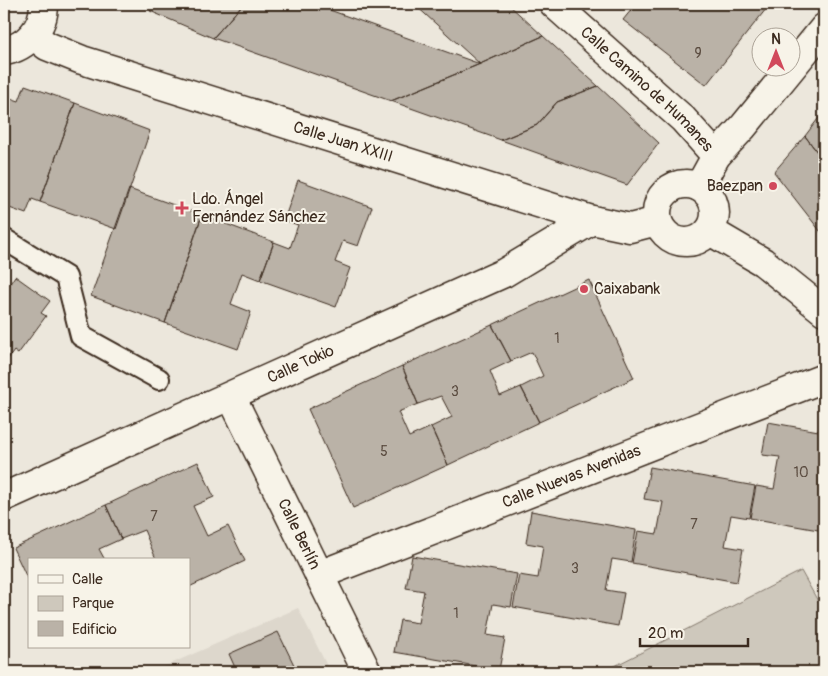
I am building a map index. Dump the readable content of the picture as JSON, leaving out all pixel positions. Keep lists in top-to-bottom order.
{
  "streets": {
    "street": [
      "Calle Camino de Humanes",
      "Calle Juan XXIII",
      "Calle Tokio",
      "Calle Nuevas Avenidas",
      "Calle Berlín"
    ]
  },
  "crossings": [
    ["Calle Juan XXIII", "Calle Tokio"],
    ["Calle Tokio", "Calle Berlín"],
    ["Calle Nuevas Avenidas", "Calle Berlín"]
  ],
  "places": {
    "other": ["Baezpan", "Caixabank"],
    "health": ["Ldo. Ángel Fernández Sánchez"]
  },
  "house_numbers": [
    "9",
    "1",
    "3",
    "5",
    "10",
    "7",
    "7",
    "3",
    "1"
  ],
  "legend": ["Calle", "Parque", "Edificio"],
  "scale_bar": "20 m",
  "north": "top"
}
